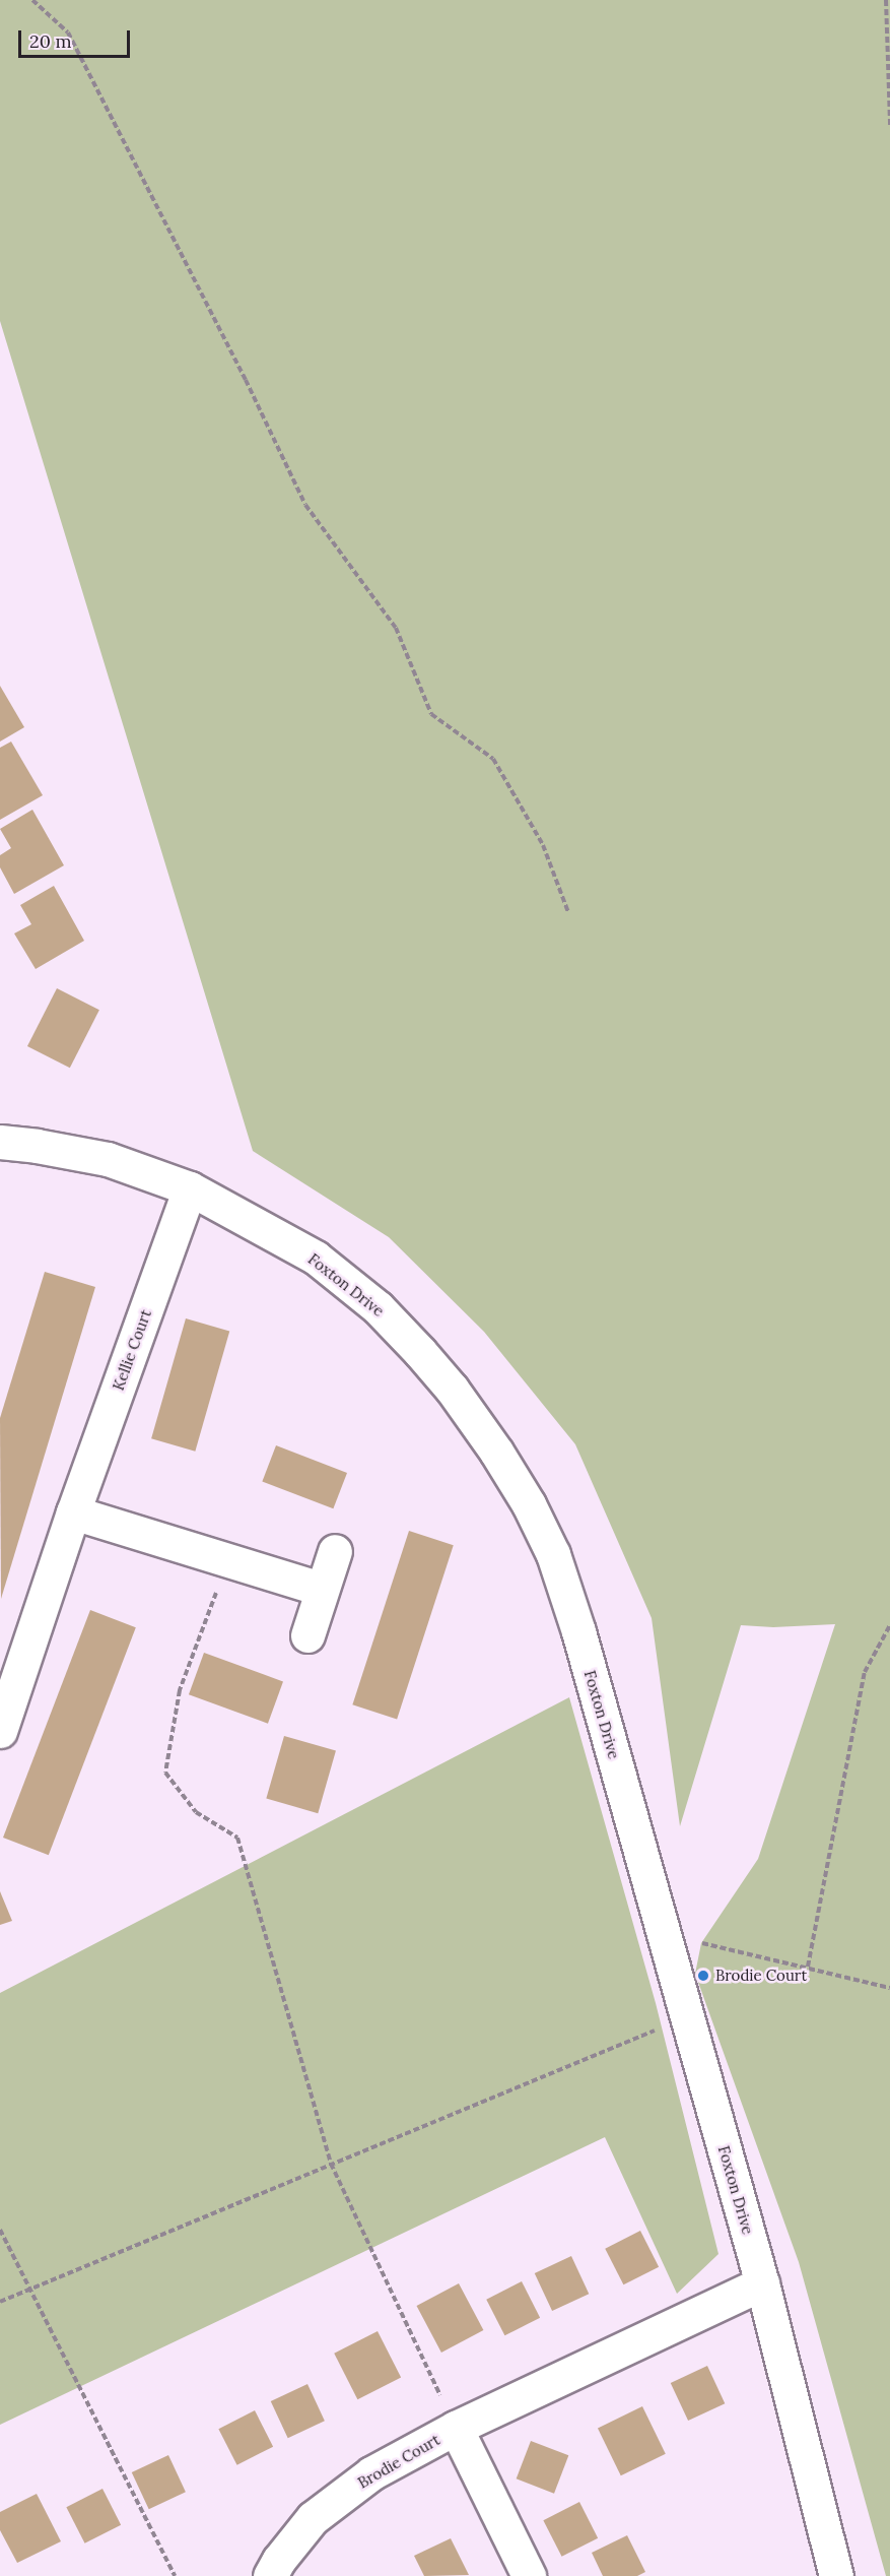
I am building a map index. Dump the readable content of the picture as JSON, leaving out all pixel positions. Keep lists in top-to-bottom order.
{
  "streets": {
    "street": ["Foxton Drive", "Kellie Court", "Brodie Court"]
  },
  "crossings": [
    ["Foxton Drive", "Kellie Court"],
    ["Foxton Drive", "Brodie Court"]
  ],
  "places": ["Brodie Court"],
  "scale_bar": "20 m"
}
